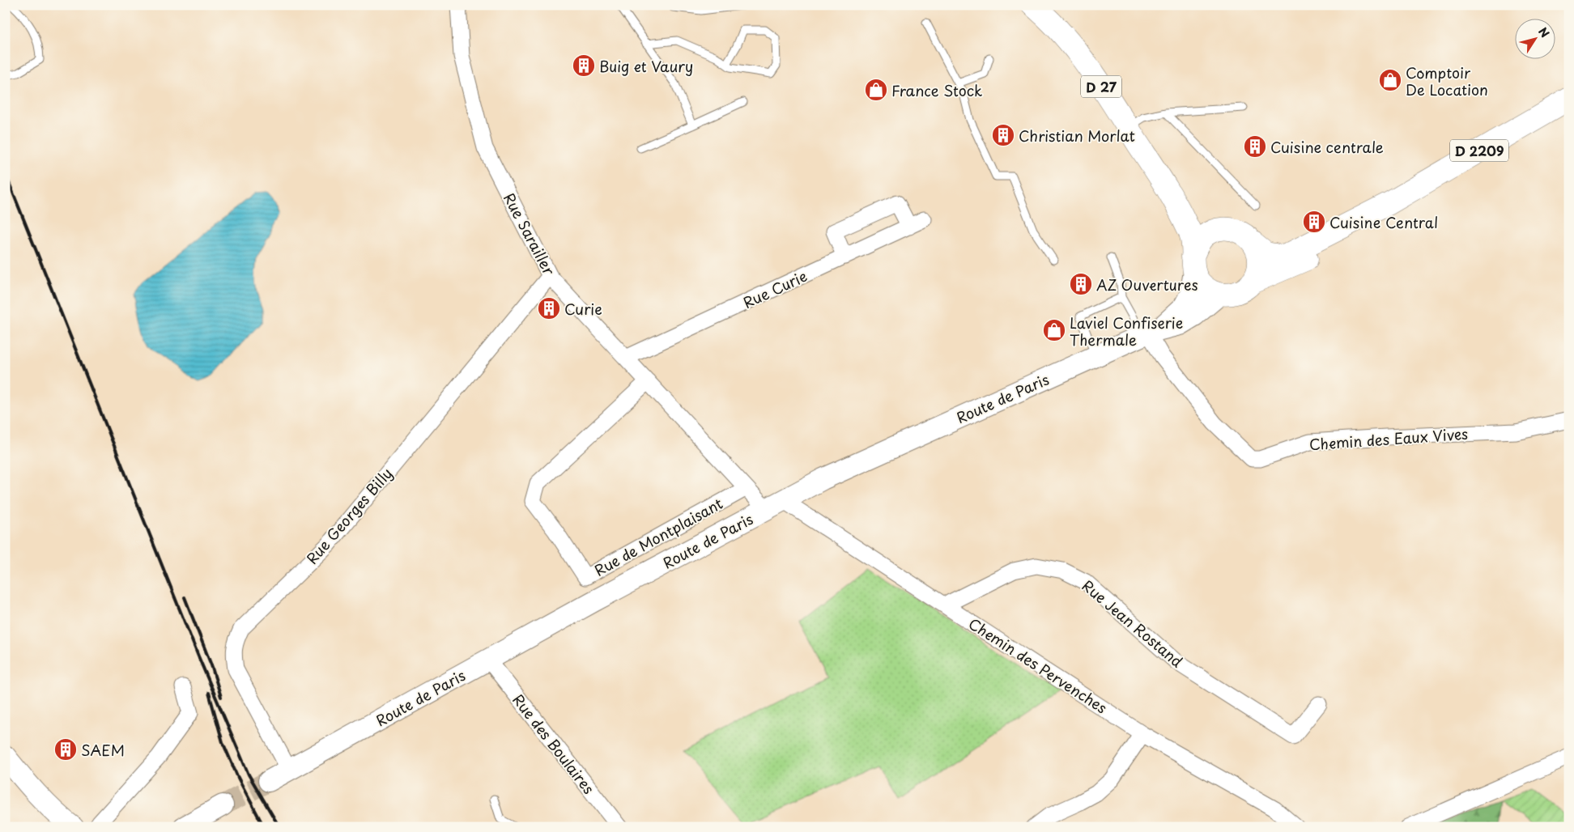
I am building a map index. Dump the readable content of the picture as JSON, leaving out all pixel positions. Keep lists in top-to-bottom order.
{
  "streets": {
    "main road": ["D 27", "D 2209", "Route de Paris"],
    "street": [
      "Rue Sarailler",
      "Rue Curie",
      "Chemin des Eaux Vives",
      "Rue Georges Billy",
      "Rue de Montplaisant",
      "Rue Jean Rostand",
      "Chemin des Pervenches",
      "Rue des Boulaires"
    ]
  },
  "crossings": [
    ["D 27", "D 2209"],
    ["D 27", "Route de Paris"],
    ["D 2209", "Route de Paris"],
    ["Rue Sarailler", "Rue Curie"],
    ["Rue Sarailler", "Route de Paris"],
    ["Rue Sarailler", "Rue Georges Billy"],
    ["Rue Sarailler", "Rue de Montplaisant"],
    ["Rue Sarailler", "Chemin des Pervenches"],
    ["Route de Paris", "Chemin des Eaux Vives"],
    ["Route de Paris", "Rue Georges Billy"],
    ["Route de Paris", "Chemin des Pervenches"],
    ["Route de Paris", "Rue des Boulaires"],
    ["Rue Jean Rostand", "Chemin des Pervenches"]
  ],
  "places": {
    "building": [
      "Buig et Vaury",
      "Christian Morlat",
      "Cuisine centrale",
      "Cuisine Central",
      "AZ Ouvertures",
      "Curie",
      "SAEM"
    ],
    "shop": ["Comptoir De Location", "France Stock", "Laviel Confiserie Thermale"]
  },
  "north": "top right"
}
